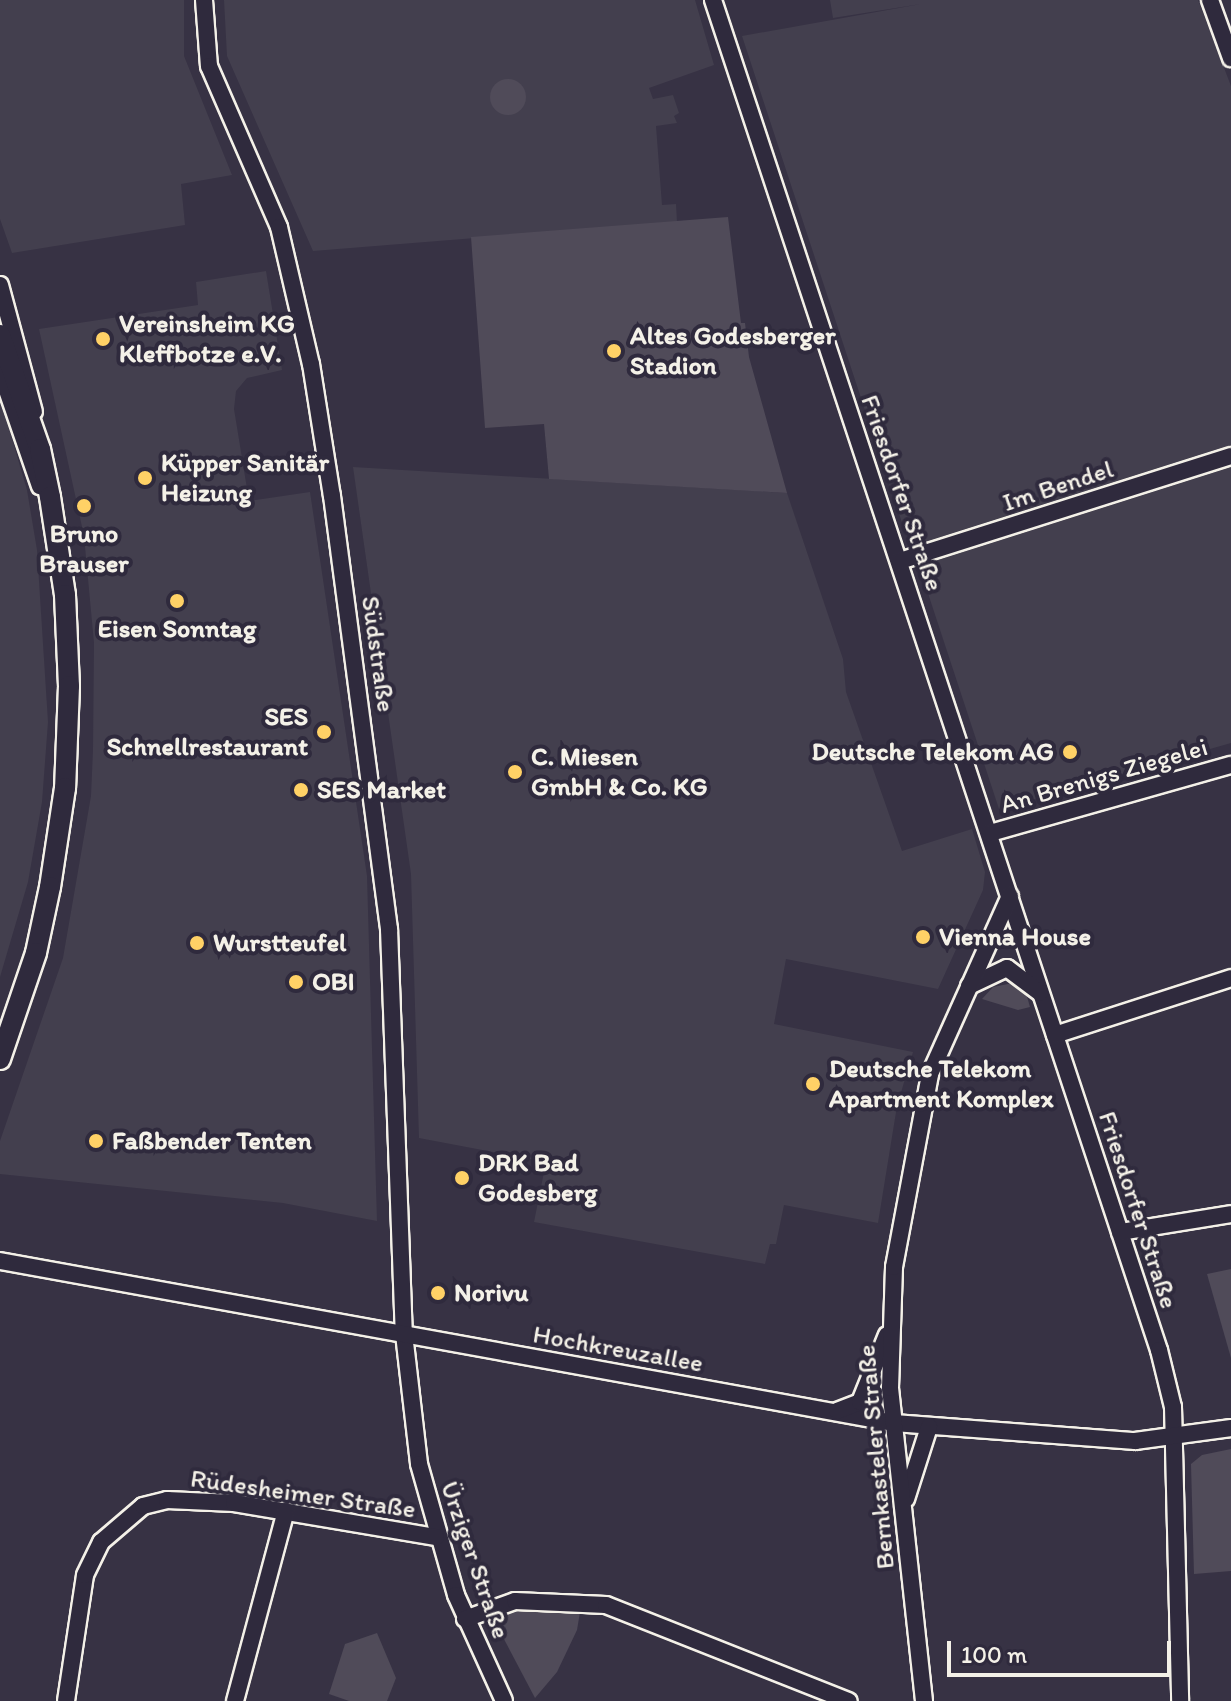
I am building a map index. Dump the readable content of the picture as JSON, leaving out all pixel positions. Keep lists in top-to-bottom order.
{
  "streets": {
    "street": [
      "Im Bendel",
      "Friesdorfer Straße",
      "Südstraße",
      "An Brenigs Ziegelei",
      "Hochkreuzallee",
      "Bernkasteler Straße",
      "Rüdesheimer Straße",
      "Ürziger Straße"
    ]
  },
  "crossings": [
    ["Im Bendel", "Friesdorfer Straße"],
    ["Friesdorfer Straße", "An Brenigs Ziegelei"],
    ["Friesdorfer Straße", "Hochkreuzallee"],
    ["Friesdorfer Straße", "Bernkasteler Straße"],
    ["Südstraße", "Hochkreuzallee"],
    ["Südstraße", "Ürziger Straße"],
    ["Hochkreuzallee", "Bernkasteler Straße"],
    ["Hochkreuzallee", "Ürziger Straße"],
    ["Rüdesheimer Straße", "Ürziger Straße"]
  ],
  "places": [
    "Vereinsheim KG Kleffbotze e.V.",
    "Altes Godesberger Stadion",
    "Küpper Sanitär Heizung",
    "Bruno Brauser",
    "Eisen Sonntag",
    "SES Schnellrestaurant",
    "Deutsche Telekom AG",
    "C. Miesen GmbH & Co. KG",
    "SES Market",
    "Vienna House",
    "Wurstteufel",
    "OBI",
    "Deutsche Telekom Apartment Komplex",
    "Faßbender Tenten",
    "DRK Bad Godesberg",
    "Norivu"
  ],
  "scale_bar": "100 m"
}
